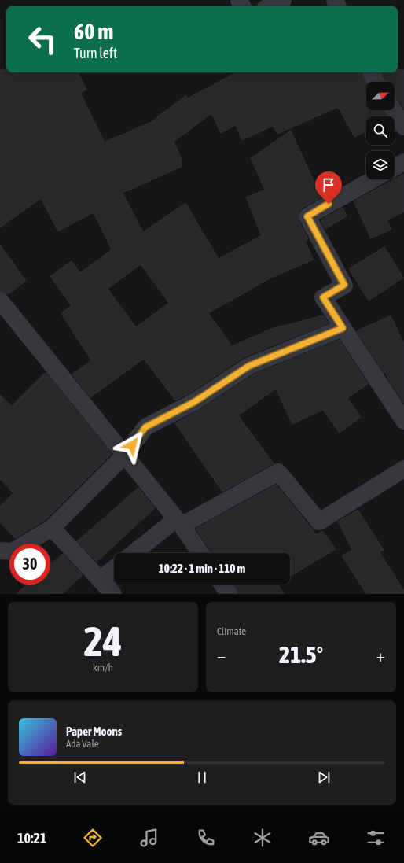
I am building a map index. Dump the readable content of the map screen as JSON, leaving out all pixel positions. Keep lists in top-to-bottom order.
{
  "north": "right",
  "page": {
    "turn": ["60 m", "Turn left"],
    "limit": "30",
    "trip": "10:22 · 1 min · 110 m",
    "tile": [
      ["24", "km/h"],
      "Climate"
    ],
    "heat": ["−", "21.5°", "+"],
    "song": ["Paper Moons", "Ada Vale"],
    "tabs": "10:21"
  }
}
